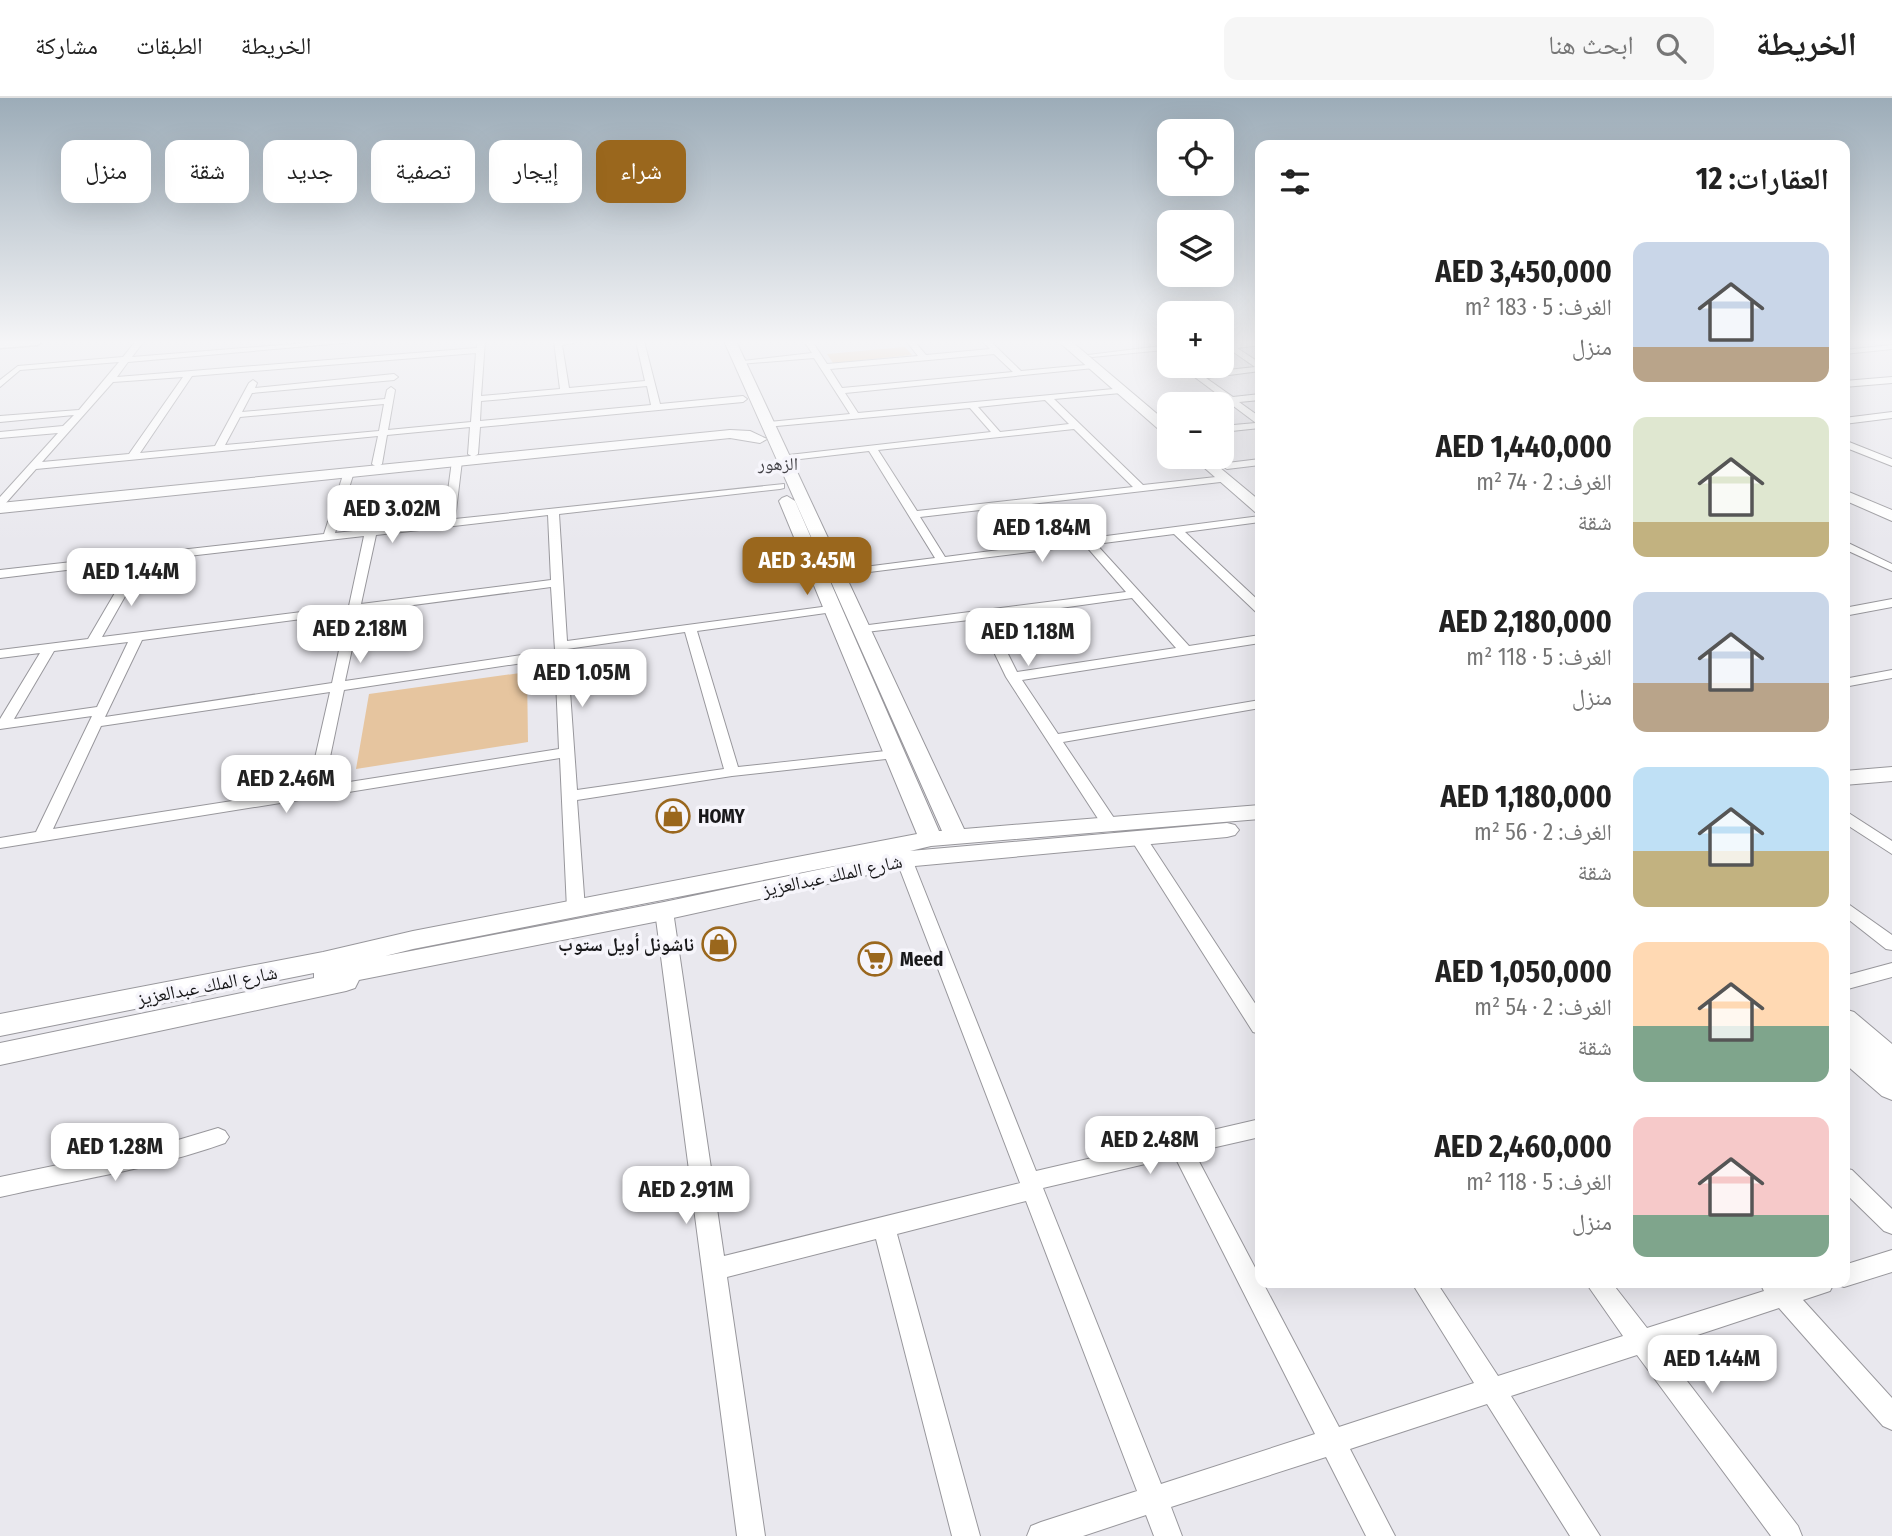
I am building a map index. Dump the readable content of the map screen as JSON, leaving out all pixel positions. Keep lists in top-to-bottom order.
{
  "streets": {
    "street": ["شارع الملك عبدالعزيز"]
  },
  "districts": ["الزهور"],
  "places": {
    "shop": ["HOMY", "ناشونل أويل ستوب"],
    "supermarket": ["Meed"]
  },
  "page": {
    "header": "الخريطة",
    "search": "ابحث هنا",
    "nav": ["الخريطة", "الطبقات", "مشاركة"],
    "map_buttons": ["+", "−"],
    "chip": [
      "شراء",
      "إيجار",
      "تصفية",
      "جديد",
      "شقة",
      "منزل"
    ],
    "heading": "العقارات: 12",
    "list": [
      {
        "name": "AED 3,450,000",
        "note": "الغرف: 5 · 183 m² · منزل"
      },
      {
        "name": "AED 1,440,000",
        "note": "الغرف: 2 · 74 m² · شقة"
      },
      {
        "name": "AED 2,180,000",
        "note": "الغرف: 5 · 118 m² · منزل"
      },
      {
        "name": "AED 1,180,000",
        "note": "الغرف: 2 · 56 m² · شقة"
      },
      {
        "name": "AED 1,050,000",
        "note": "الغرف: 2 · 54 m² · شقة"
      },
      {
        "name": "AED 2,460,000",
        "note": "الغرف: 5 · 118 m² · منزل"
      }
    ],
    "price": [
      "AED 3.02M",
      "AED 1.84M",
      "AED 3.45M",
      "AED 1.44M",
      "AED 2.18M",
      "AED 1.18M",
      "AED 1.05M",
      "AED 2.46M",
      "AED 2.48M",
      "AED 1.28M",
      "AED 2.91M",
      "AED 1.44M"
    ]
  }
}
